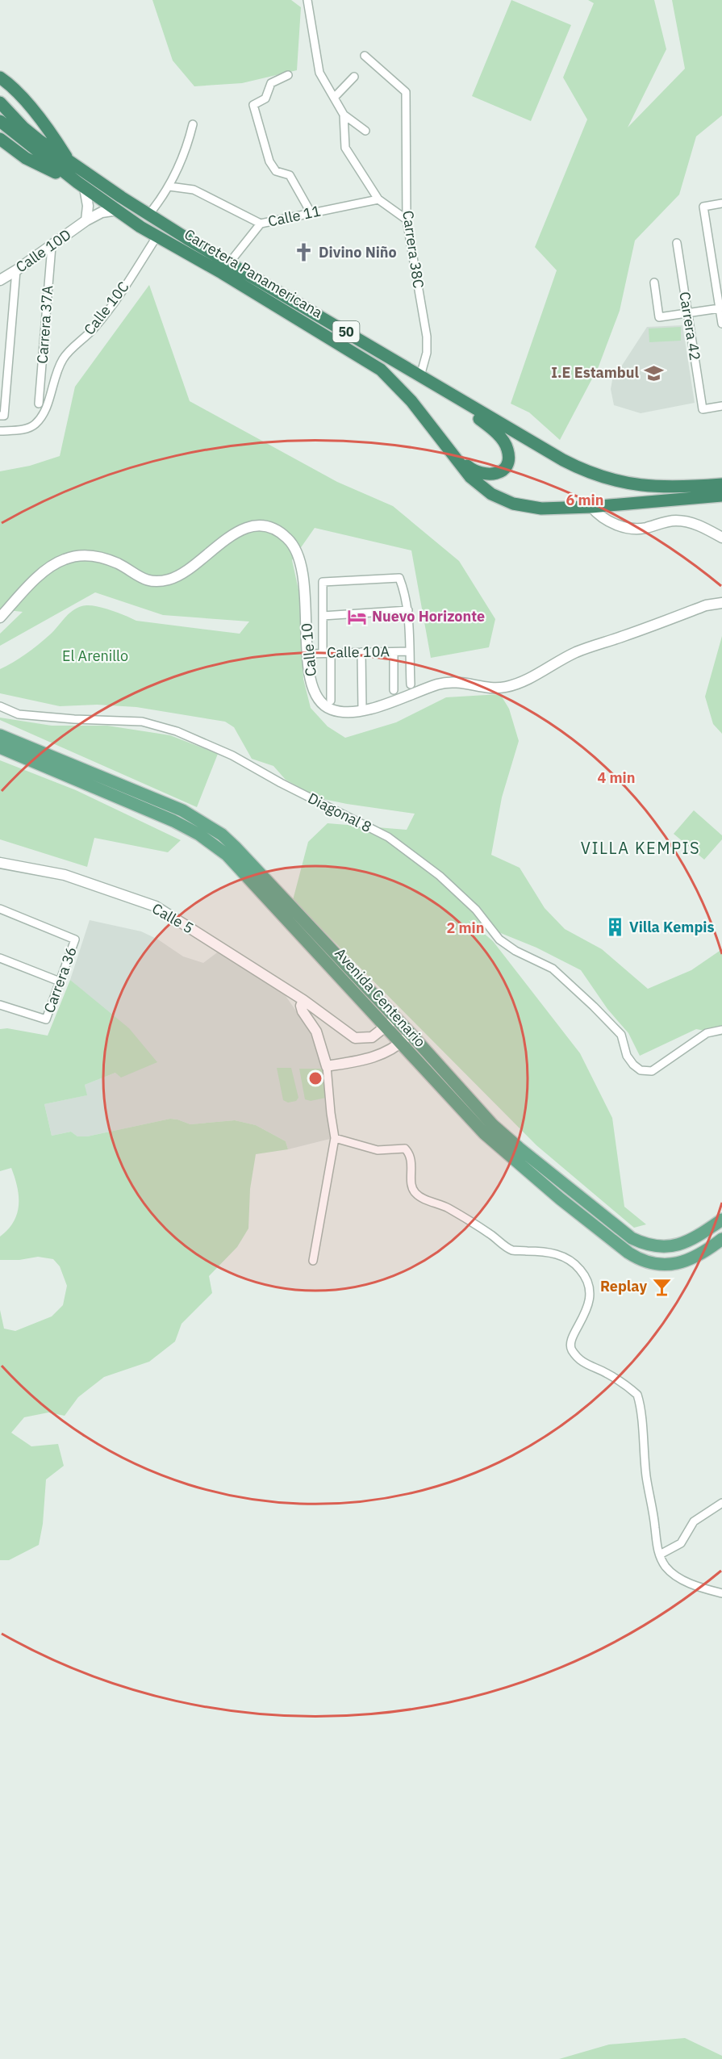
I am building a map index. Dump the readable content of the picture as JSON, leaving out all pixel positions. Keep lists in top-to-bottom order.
{
  "streets": {
    "highway": ["Carretera Panamericana", "50"],
    "main road": ["Avenida Centenario"],
    "street": [
      "Calle 11",
      "Carrera 38C",
      "Calle 10D",
      "Calle 10C",
      "Carrera 37A",
      "Carrera 42",
      "Calle 10",
      "Calle 10A",
      "Diagonal 8",
      "Calle 5",
      "Carrera 36"
    ]
  },
  "crossings": [
    ["Calle 11", "Carretera Panamericana"],
    ["Carrera 38C", "Carretera Panamericana"],
    ["Calle 10D", "Carretera Panamericana"],
    ["Calle 10D", "Carrera 37A"],
    ["Carretera Panamericana", "Calle 10C"],
    ["Calle 10", "Calle 10A"],
    ["Calle 5", "Avenida Centenario"]
  ],
  "districts": ["VILLA KEMPIS"],
  "parks": ["El Arenillo"],
  "places": {
    "church": ["Divino Niño"],
    "school or university": ["I.E Estambul"],
    "hotel": ["Nuevo Horizonte"],
    "building": ["Villa Kempis"],
    "bar": ["Replay"]
  },
  "rings": ["6 min", "4 min", "2 min"]
}
